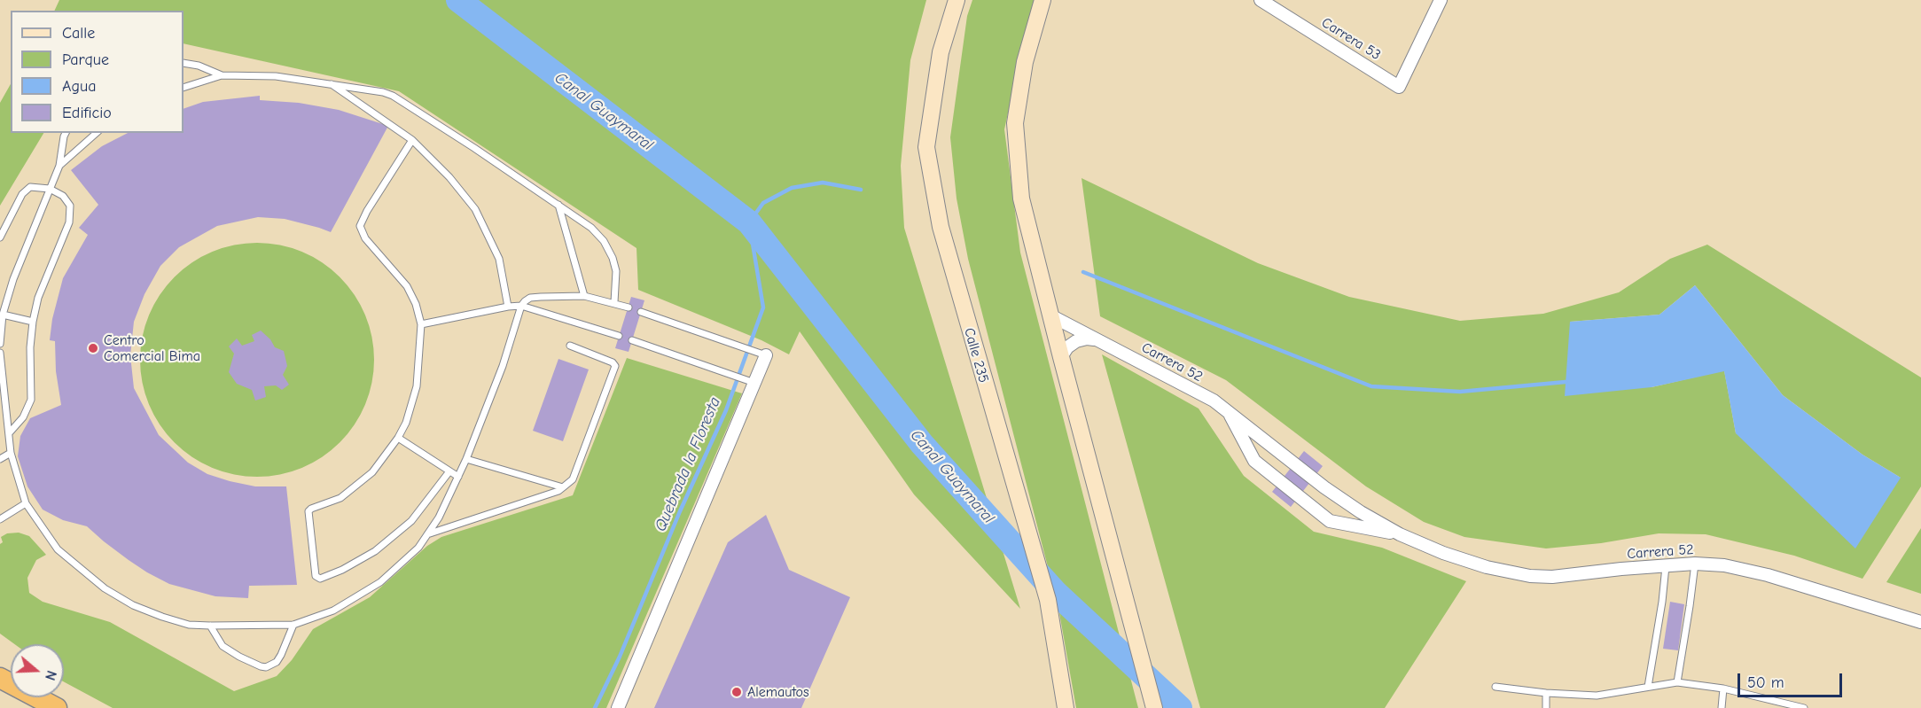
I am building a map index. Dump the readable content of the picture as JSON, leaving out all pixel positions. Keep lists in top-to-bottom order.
{
  "streets": {
    "main road": ["Calle 235"],
    "street": ["Carrera 53", "Carrera 52"]
  },
  "water": ["Canal Guaymaral", "Quebrada la Floresta"],
  "places": ["Centro Comercial Bima", "Alemautos"],
  "legend": [
    "Calle",
    "Parque",
    "Agua",
    "Edificio"
  ],
  "scale_bar": "50 m",
  "north": "right"
}
